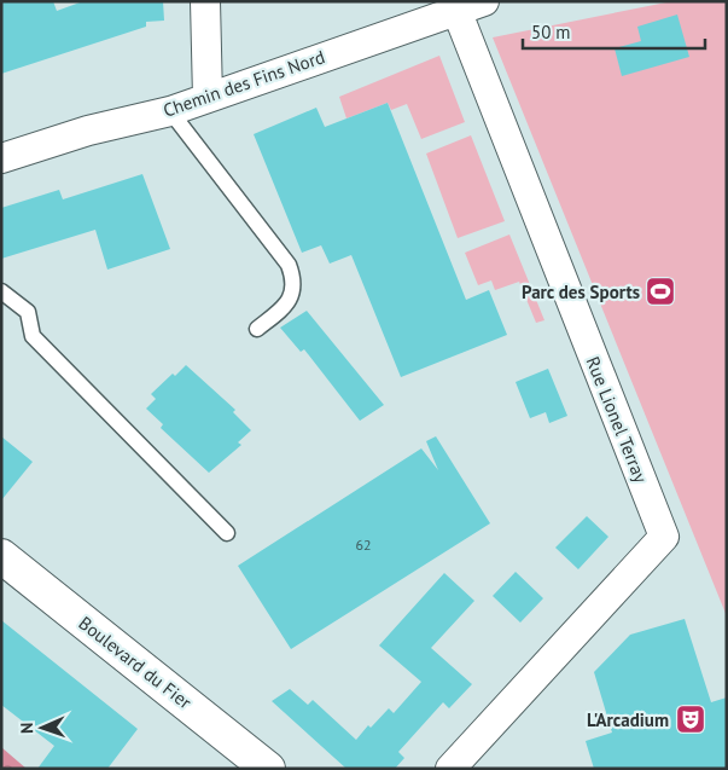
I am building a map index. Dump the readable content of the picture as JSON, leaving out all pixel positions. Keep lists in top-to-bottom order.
{
  "streets": {
    "main road": ["Boulevard du Fier"],
    "street": ["Chemin des Fins Nord", "Rue Lionel Terray"]
  },
  "crossings": [
    ["Chemin des Fins Nord", "Rue Lionel Terray"]
  ],
  "places": {
    "sports": ["Parc des Sports"],
    "theatre": ["L'Arcadium"]
  },
  "house_numbers": ["62"],
  "scale_bar": "50 m",
  "north": "left"
}
